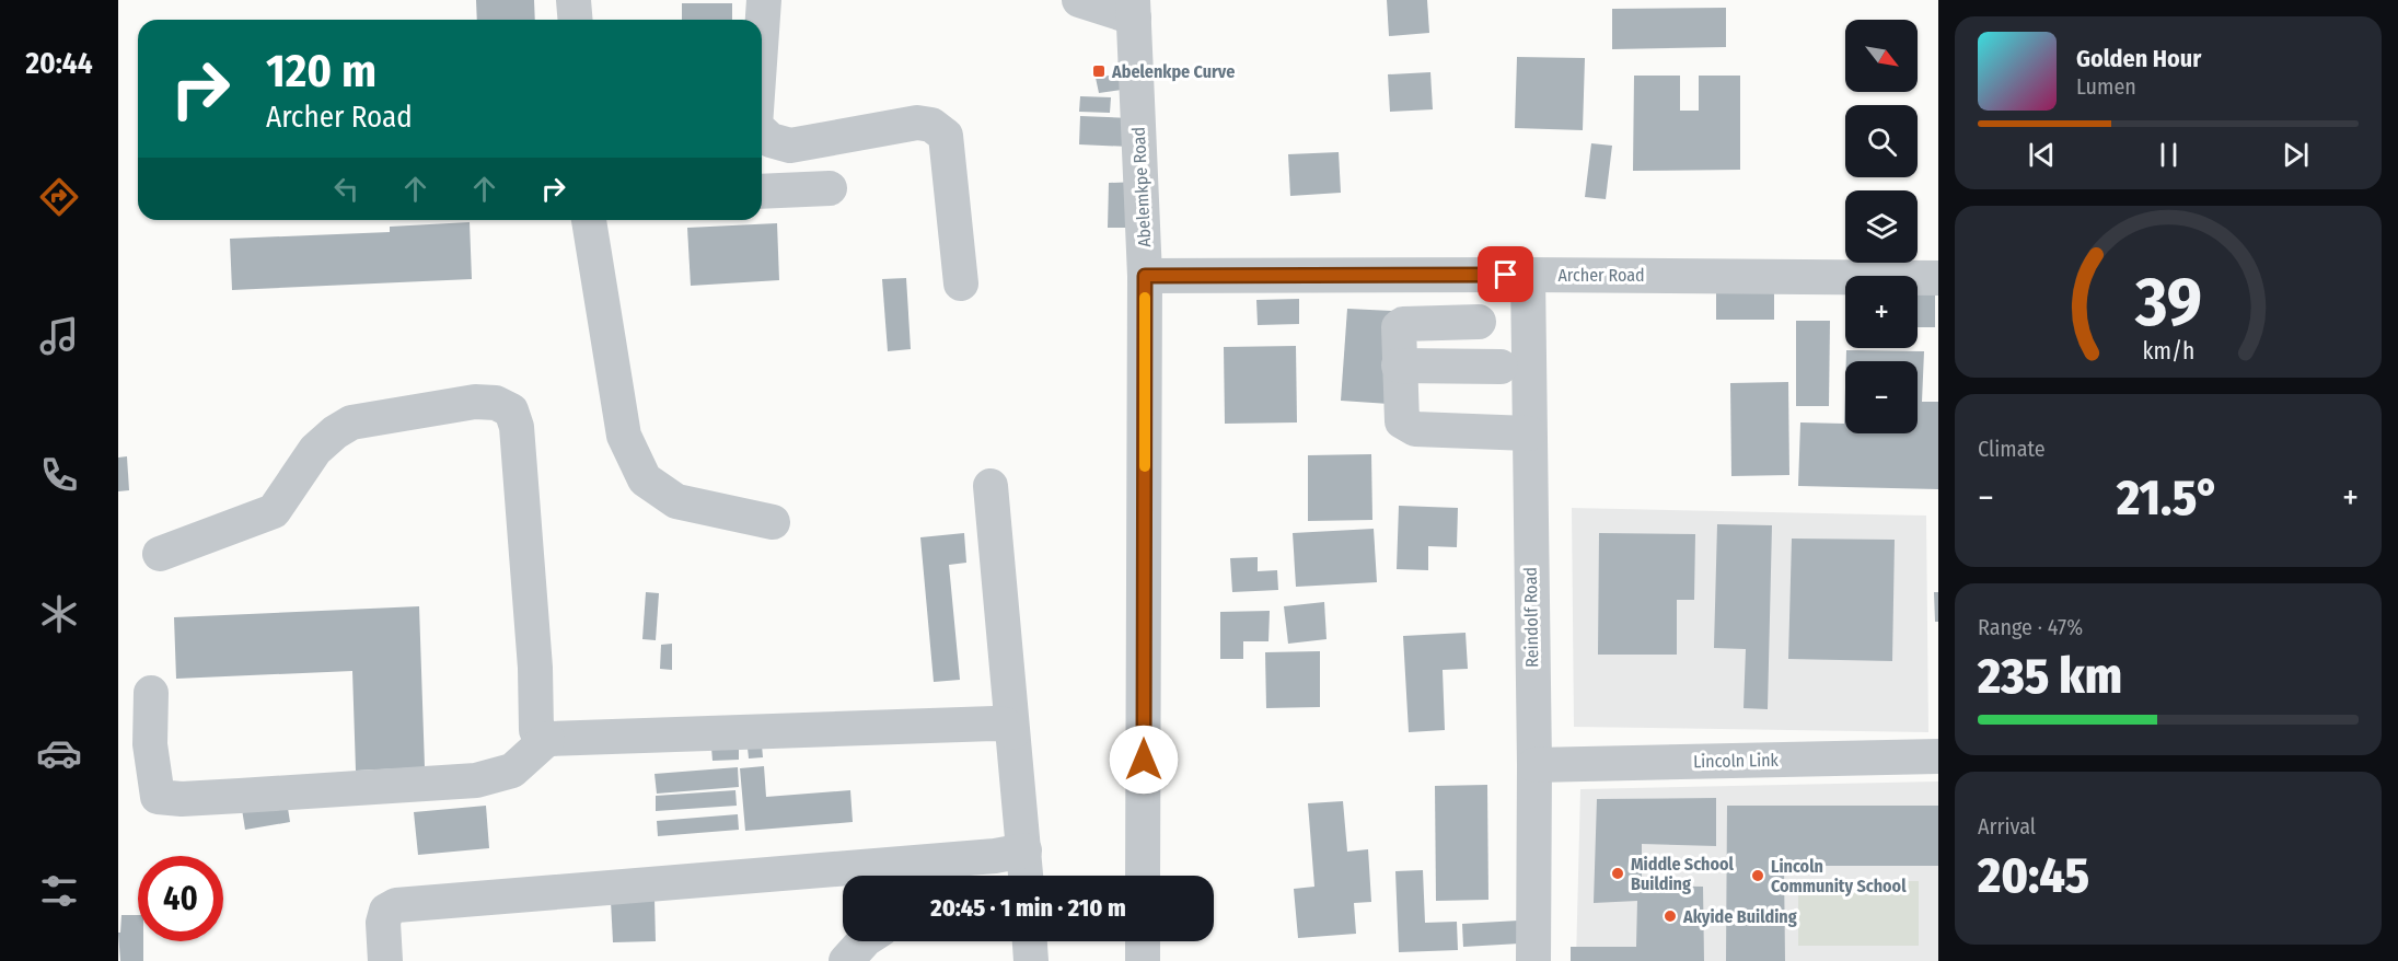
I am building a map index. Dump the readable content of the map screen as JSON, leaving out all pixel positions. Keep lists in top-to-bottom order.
{
  "streets": {
    "street": [
      "Abelemkpe Road",
      "Archer Road",
      "Reindolf Road",
      "Lincoln Link"
    ]
  },
  "crossings": [
    ["Abelemkpe Road", "Archer Road"],
    ["Archer Road", "Reindolf Road"],
    ["Reindolf Road", "Lincoln Link"]
  ],
  "places": {
    "transit": ["Abelenkpe Curve"],
    "other": ["Middle School Building", "Lincoln Community School", "Akyide Building"]
  },
  "north": "bottom right",
  "page": {
    "tabs": "20:44",
    "map_buttons": ["+", "−"],
    "turn": ["120 m", "Archer Road"],
    "song": ["Golden Hour", "Lumen"],
    "tile": [
      "Climate",
      ["Range · 47%", "235 km"],
      ["Arrival", "20:45"]
    ],
    "heat": ["−", "21.5°", "+"],
    "limit": "40",
    "trip": "20:45 · 1 min · 210 m",
    "gauge": ["39", "km/h"]
  }
}
